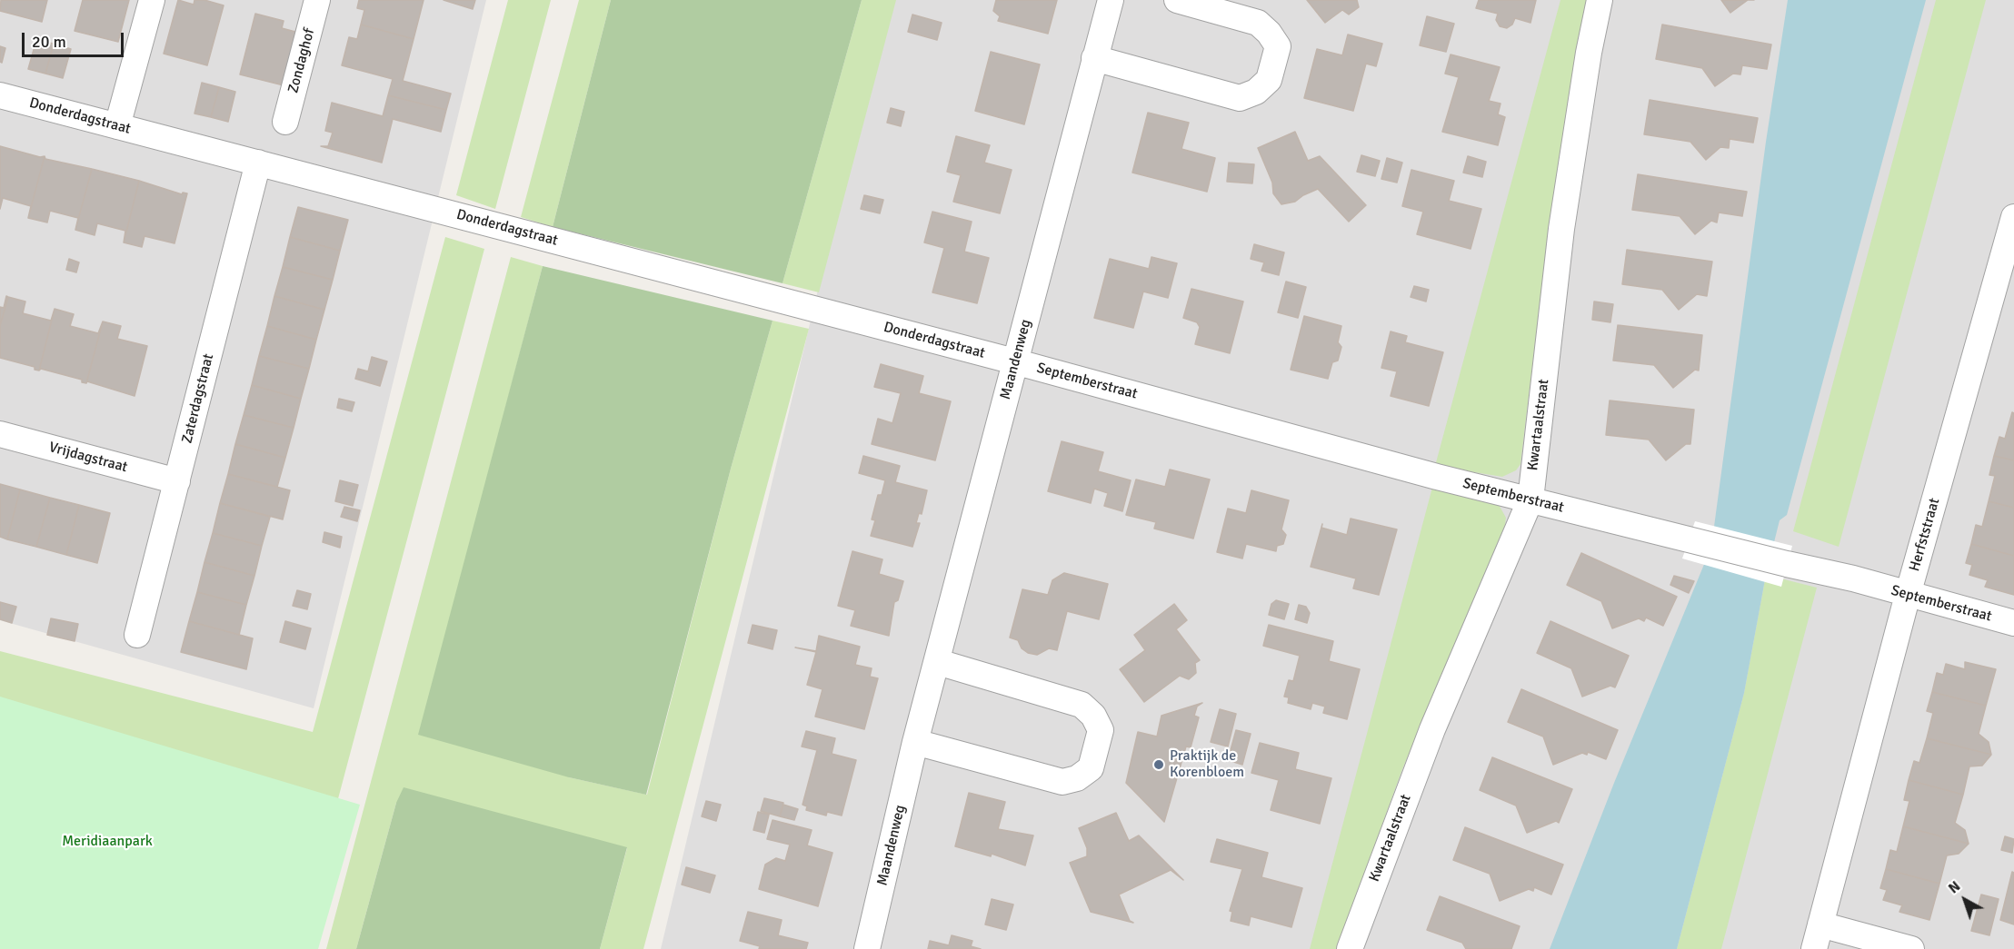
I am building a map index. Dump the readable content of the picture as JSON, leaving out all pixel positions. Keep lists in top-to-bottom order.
{
  "streets": {
    "street": [
      "Zondaghof",
      "Donderdagstraat",
      "Maandenweg",
      "Septemberstraat",
      "Zaterdagstraat",
      "Kwartaalstraat",
      "Vrijdagstraat",
      "Herfststraat"
    ]
  },
  "crossings": [
    ["Donderdagstraat", "Maandenweg"],
    ["Donderdagstraat", "Septemberstraat"],
    ["Donderdagstraat", "Zaterdagstraat"],
    ["Maandenweg", "Septemberstraat"],
    ["Septemberstraat", "Kwartaalstraat"],
    ["Septemberstraat", "Herfststraat"],
    ["Zaterdagstraat", "Vrijdagstraat"]
  ],
  "parks": ["Meridiaanpark"],
  "places": ["Praktijk de Korenbloem"],
  "scale_bar": "20 m",
  "north": "top left"
}
